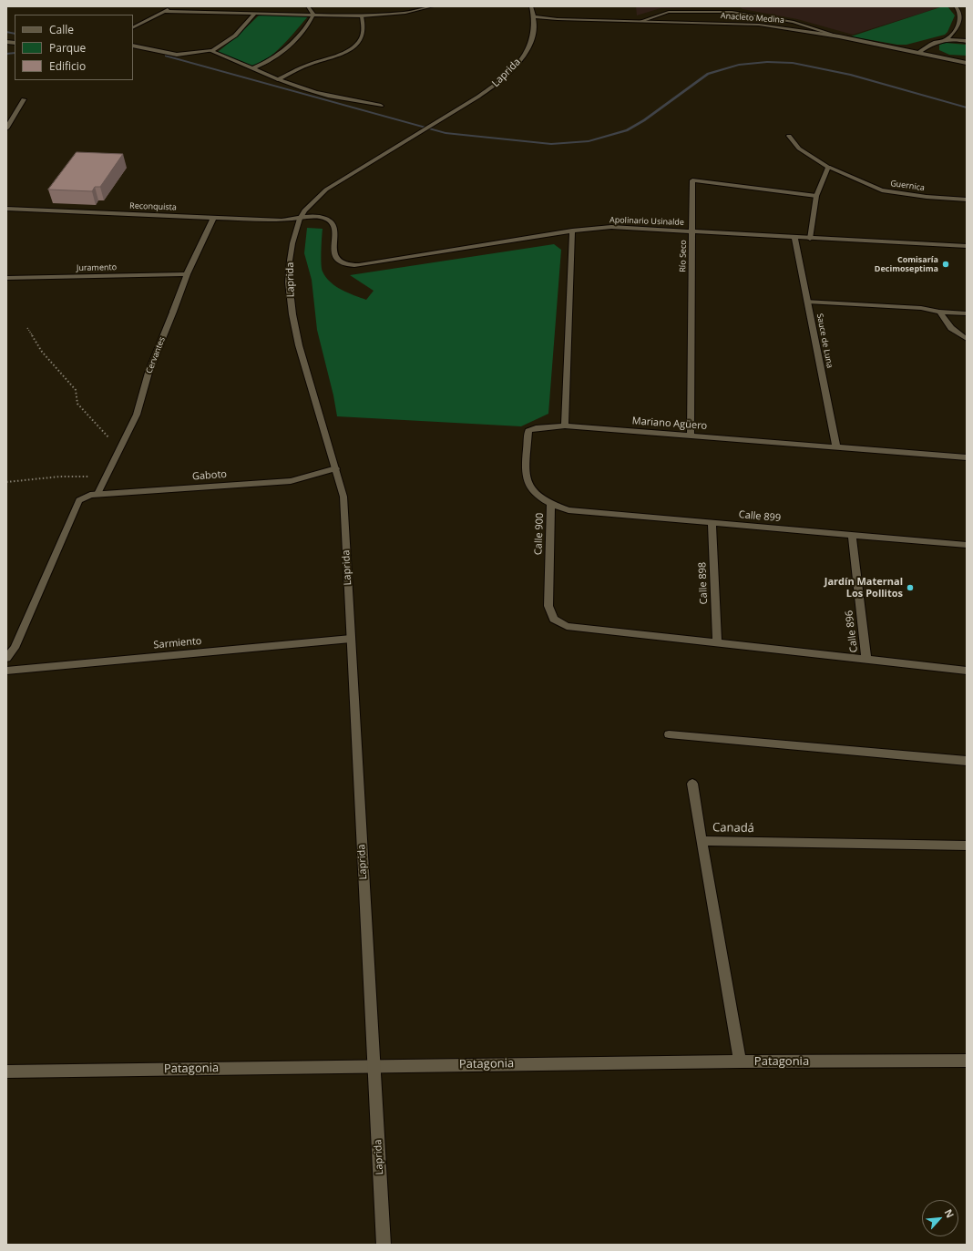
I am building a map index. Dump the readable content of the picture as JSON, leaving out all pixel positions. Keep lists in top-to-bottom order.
{
  "streets": {
    "street": [
      "Anacleto Medina",
      "Laprida",
      "Guernica",
      "Reconquista",
      "Apolinario Usinalde",
      "Río Seco",
      "Juramento",
      "Sauce de Luna",
      "Cervantes",
      "Mariano Agüero",
      "Gaboto",
      "Calle 899",
      "Calle 900",
      "Calle 898",
      "Calle 896",
      "Sarmiento",
      "Canadá",
      "Patagonia"
    ]
  },
  "crossings": [
    ["Anacleto Medina", "Laprida"],
    ["Laprida", "Reconquista"],
    ["Laprida", "Apolinario Usinalde"],
    ["Laprida", "Gaboto"],
    ["Laprida", "Sarmiento"],
    ["Laprida", "Patagonia"],
    ["Reconquista", "Apolinario Usinalde"],
    ["Reconquista", "Cervantes"],
    ["Apolinario Usinalde", "Río Seco"],
    ["Apolinario Usinalde", "Sauce de Luna"],
    ["Río Seco", "Mariano Agüero"],
    ["Juramento", "Cervantes"],
    ["Sauce de Luna", "Mariano Agüero"],
    ["Cervantes", "Gaboto"],
    ["Mariano Agüero", "Calle 900"],
    ["Calle 899", "Calle 900"],
    ["Calle 899", "Calle 898"],
    ["Calle 899", "Calle 896"],
    ["Calle 900", "Calle 898"],
    ["Canadá", "Patagonia"]
  ],
  "places": ["Comisaría Decimoseptima", "Jardín Maternal Los Pollitos"],
  "legend": ["Calle", "Parque", "Edificio"],
  "north": "top right"
}
